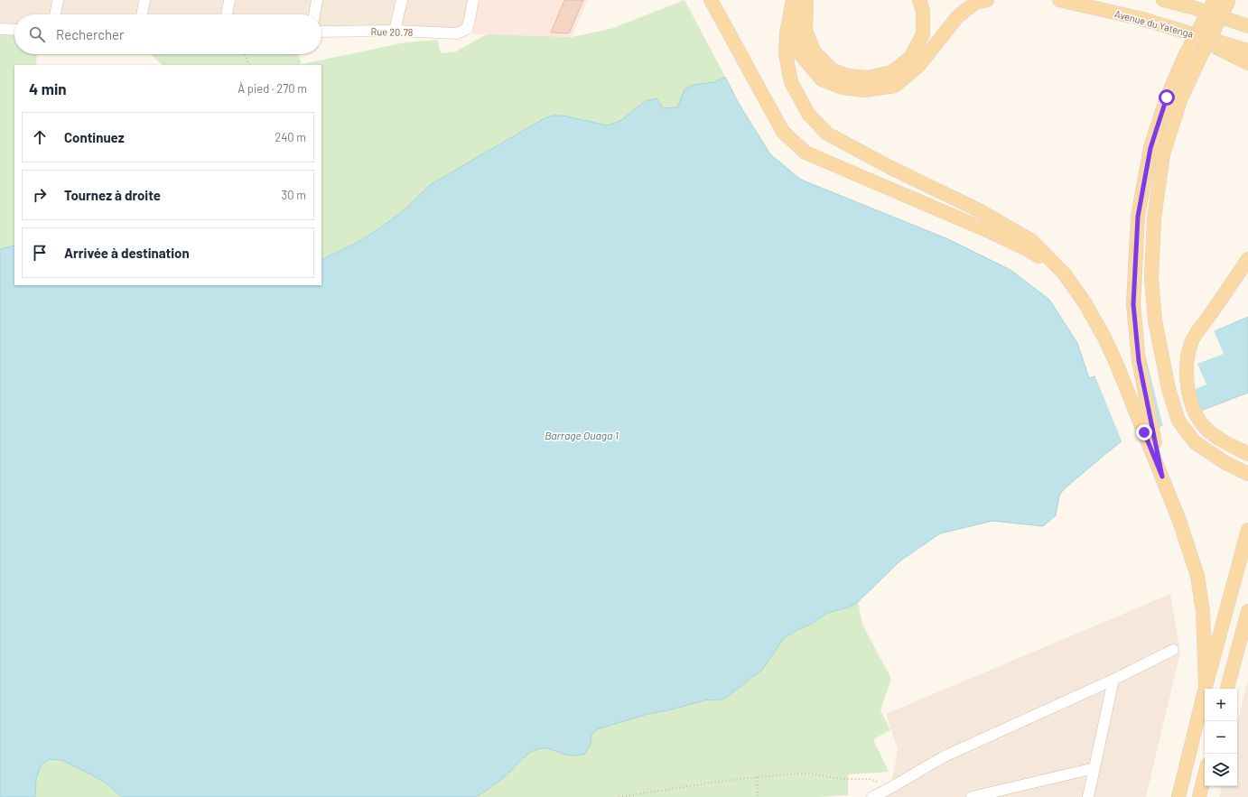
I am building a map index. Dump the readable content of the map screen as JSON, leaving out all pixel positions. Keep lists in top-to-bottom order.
{
  "streets": {
    "main road": ["Avenue du Yatenga"],
    "street": ["Rue 20.78"]
  },
  "water": ["Barrage Ouaga 1"],
  "page": {
    "search": "Rechercher",
    "heading": ["4 min", "À pied · 270 m"],
    "list": [
      ["Continuez", "240 m"],
      ["Tournez à droite", "30 m"],
      "Arrivée à destination"
    ],
    "map_buttons": ["+", "−"]
  }
}
